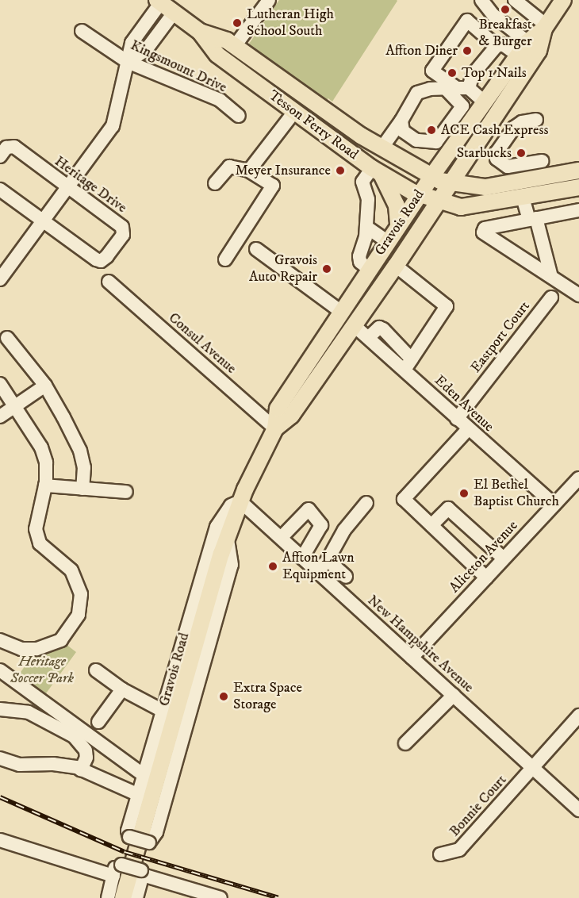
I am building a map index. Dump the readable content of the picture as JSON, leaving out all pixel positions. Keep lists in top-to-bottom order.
{
  "streets": {
    "main road": ["Tesson Ferry Road", "Gravois Road"],
    "street": [
      "Kingsmount Drive",
      "Heritage Drive",
      "Eastport Court",
      "Consul Avenue",
      "Eden Avenue",
      "Aliceton Avenue",
      "New Hampshire Avenue",
      "Bonnie Court"
    ]
  },
  "crossings": [
    ["Tesson Ferry Road", "Gravois Road"],
    ["Gravois Road", "Consul Avenue"],
    ["Gravois Road", "Eden Avenue"],
    ["Gravois Road", "New Hampshire Avenue"],
    ["Eastport Court", "Eden Avenue"],
    ["Eden Avenue", "Aliceton Avenue"],
    ["Aliceton Avenue", "New Hampshire Avenue"],
    ["New Hampshire Avenue", "Bonnie Court"]
  ],
  "parks": ["Heritage Soccer Park"],
  "places": [
    "Breakfast & Burger",
    "Lutheran High School South",
    "Affton Diner",
    "Top 1 Nails",
    "ACE Cash Express",
    "Starbucks",
    "Meyer Insurance",
    "Gravois Auto Repair",
    "El Bethel Baptist Church",
    "Affton Lawn Equipment",
    "Extra Space Storage"
  ]
}
